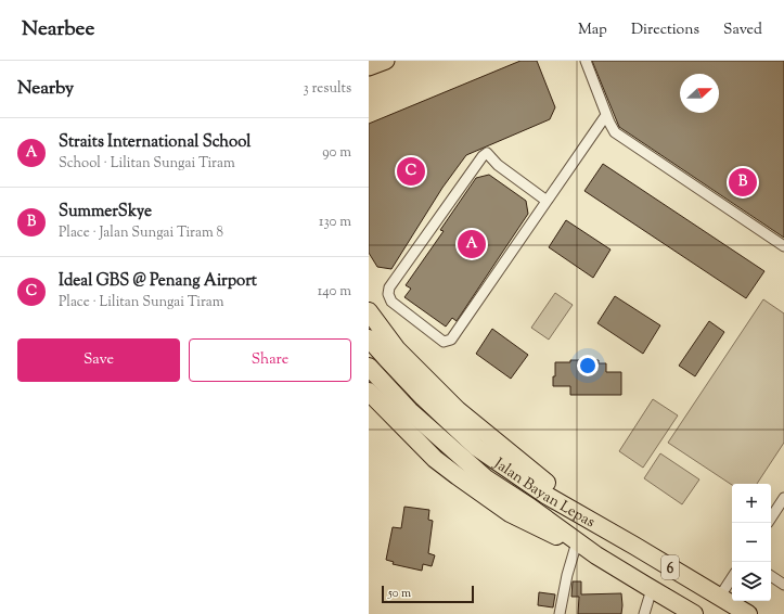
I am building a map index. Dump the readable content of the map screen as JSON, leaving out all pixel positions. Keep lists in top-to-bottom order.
{
  "streets": {
    "highway": ["Jalan Bayan Lepas", "6"]
  },
  "scale_bar": "50 m",
  "north": "right",
  "page": {
    "header": "Nearbee",
    "nav": ["Map", "Directions", "Saved"],
    "heading": ["Nearby", "3 results"],
    "list": [
      {
        "mark": "A",
        "name": "Straits International School",
        "note": "School · Lilitan Sungai Tiram",
        "value": "90 m"
      },
      {
        "mark": "B",
        "name": "SummerSkye",
        "note": "Place · Jalan Sungai Tiram 8",
        "value": "130 m"
      },
      {
        "mark": "C",
        "name": "Ideal GBS @ Penang Airport",
        "note": "Place · Lilitan Sungai Tiram",
        "value": "140 m"
      }
    ],
    "pins": ["C", "B", "A"],
    "buttons": ["Save", "Share"],
    "map_buttons": ["+", "−"],
    "scale": "50 m"
  }
}
